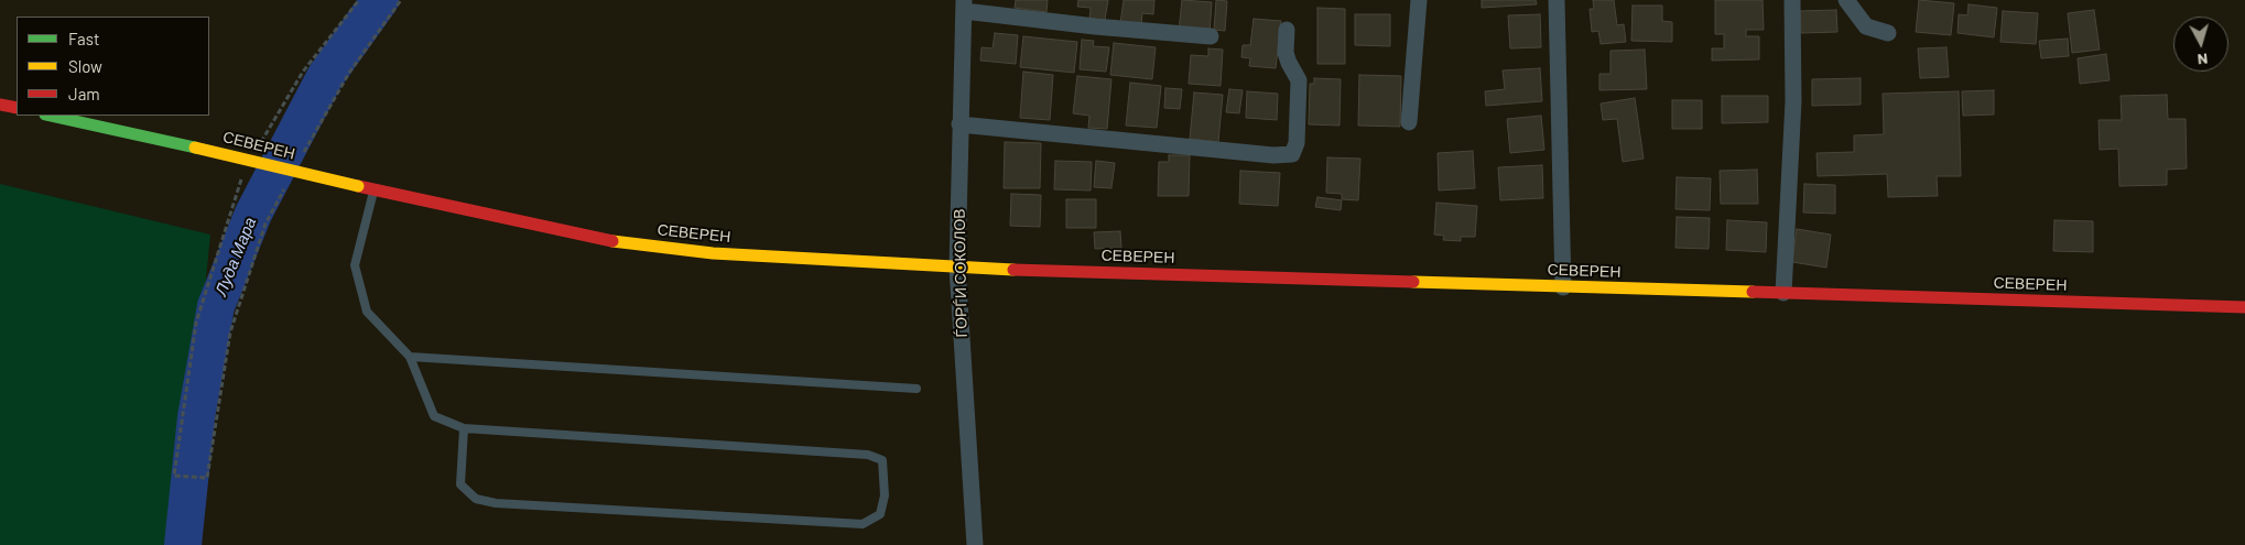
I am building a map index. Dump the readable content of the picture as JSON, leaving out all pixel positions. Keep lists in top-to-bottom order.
{
  "streets": {
    "main road": ["СЕВЕРЕН"],
    "street": ["ЃОРЃИ СОКОЛОВ"]
  },
  "crossings": [
    ["СЕВЕРЕН", "ЃОРЃИ СОКОЛОВ"]
  ],
  "water": ["Луда Мара"],
  "legend": ["Fast", "Slow", "Jam"],
  "north": "bottom"
}
